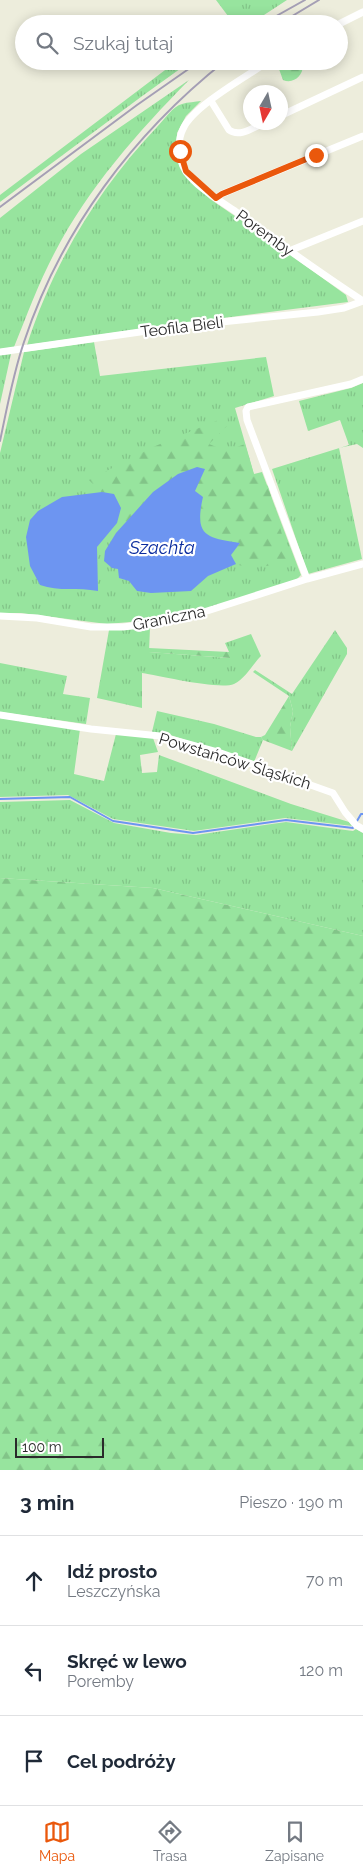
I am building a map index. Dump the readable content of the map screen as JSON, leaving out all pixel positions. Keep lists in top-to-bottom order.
{
  "streets": {
    "street": [
      "Poremby",
      "Teofila Bieli",
      "Graniczna",
      "Powstańców Śląskich"
    ]
  },
  "crossings": [
    ["Poremby", "Teofila Bieli"]
  ],
  "water": ["Szachta"],
  "scale_bar": "100 m",
  "north": "bottom",
  "page": {
    "search": "Szukaj tutaj",
    "scale": "100 m",
    "heading": ["3 min", "Pieszo · 190 m"],
    "list": [
      ["Idź prosto", "Leszczyńska", "70 m"],
      ["Skręć w lewo", "Poremby", "120 m"],
      "Cel podróży"
    ],
    "nav": ["Mapa", "Trasa", "Zapisane"]
  }
}
